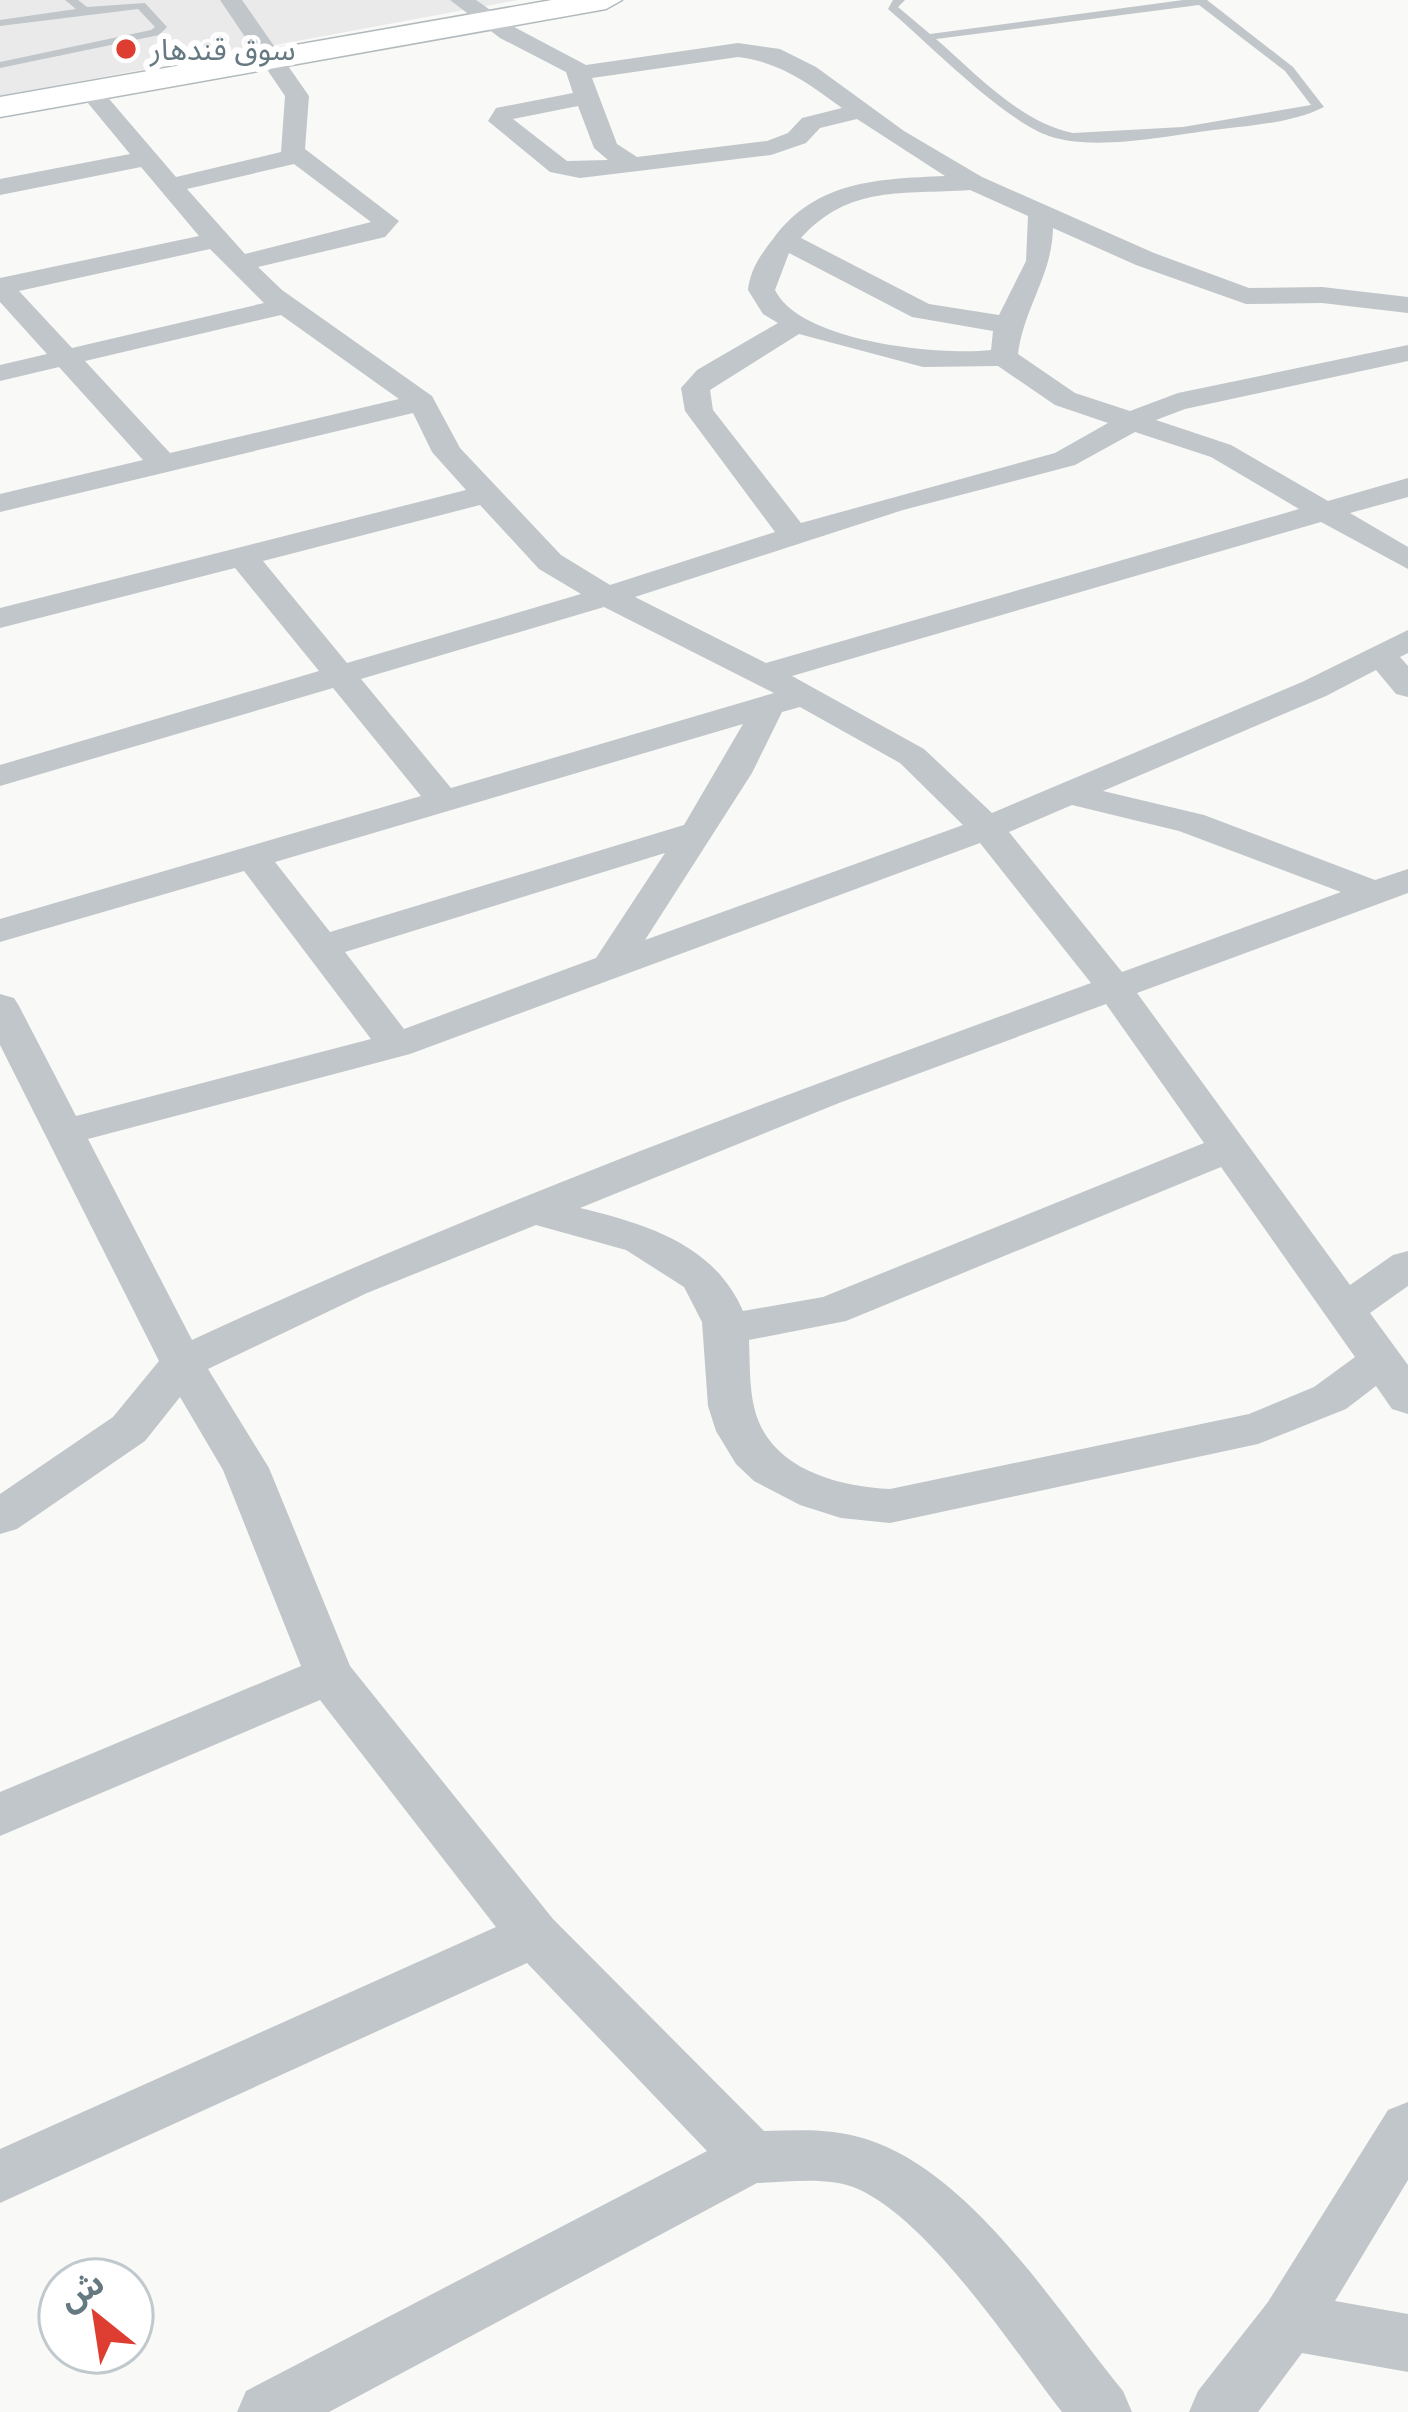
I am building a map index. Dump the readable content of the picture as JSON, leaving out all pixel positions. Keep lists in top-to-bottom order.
{
  "places": ["سوق قندهار"],
  "north": "top left"
}
